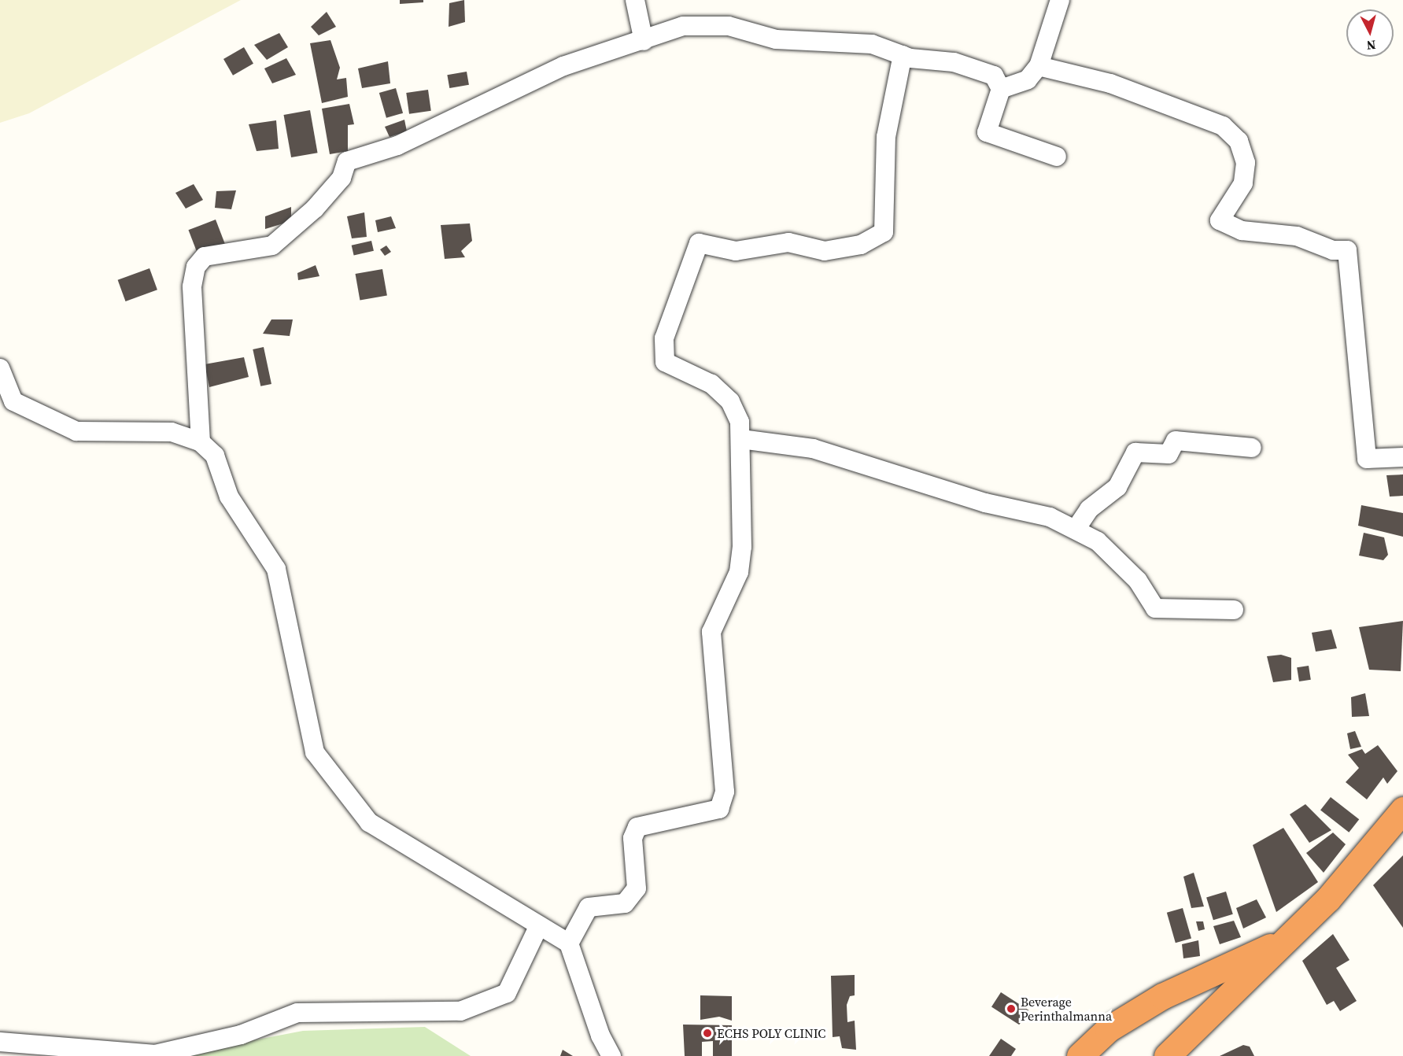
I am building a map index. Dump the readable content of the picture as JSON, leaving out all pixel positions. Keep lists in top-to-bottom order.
{
  "places": ["Beverage Perinthalmanna", "ECHS POLY CLINIC"],
  "north": "bottom"
}
